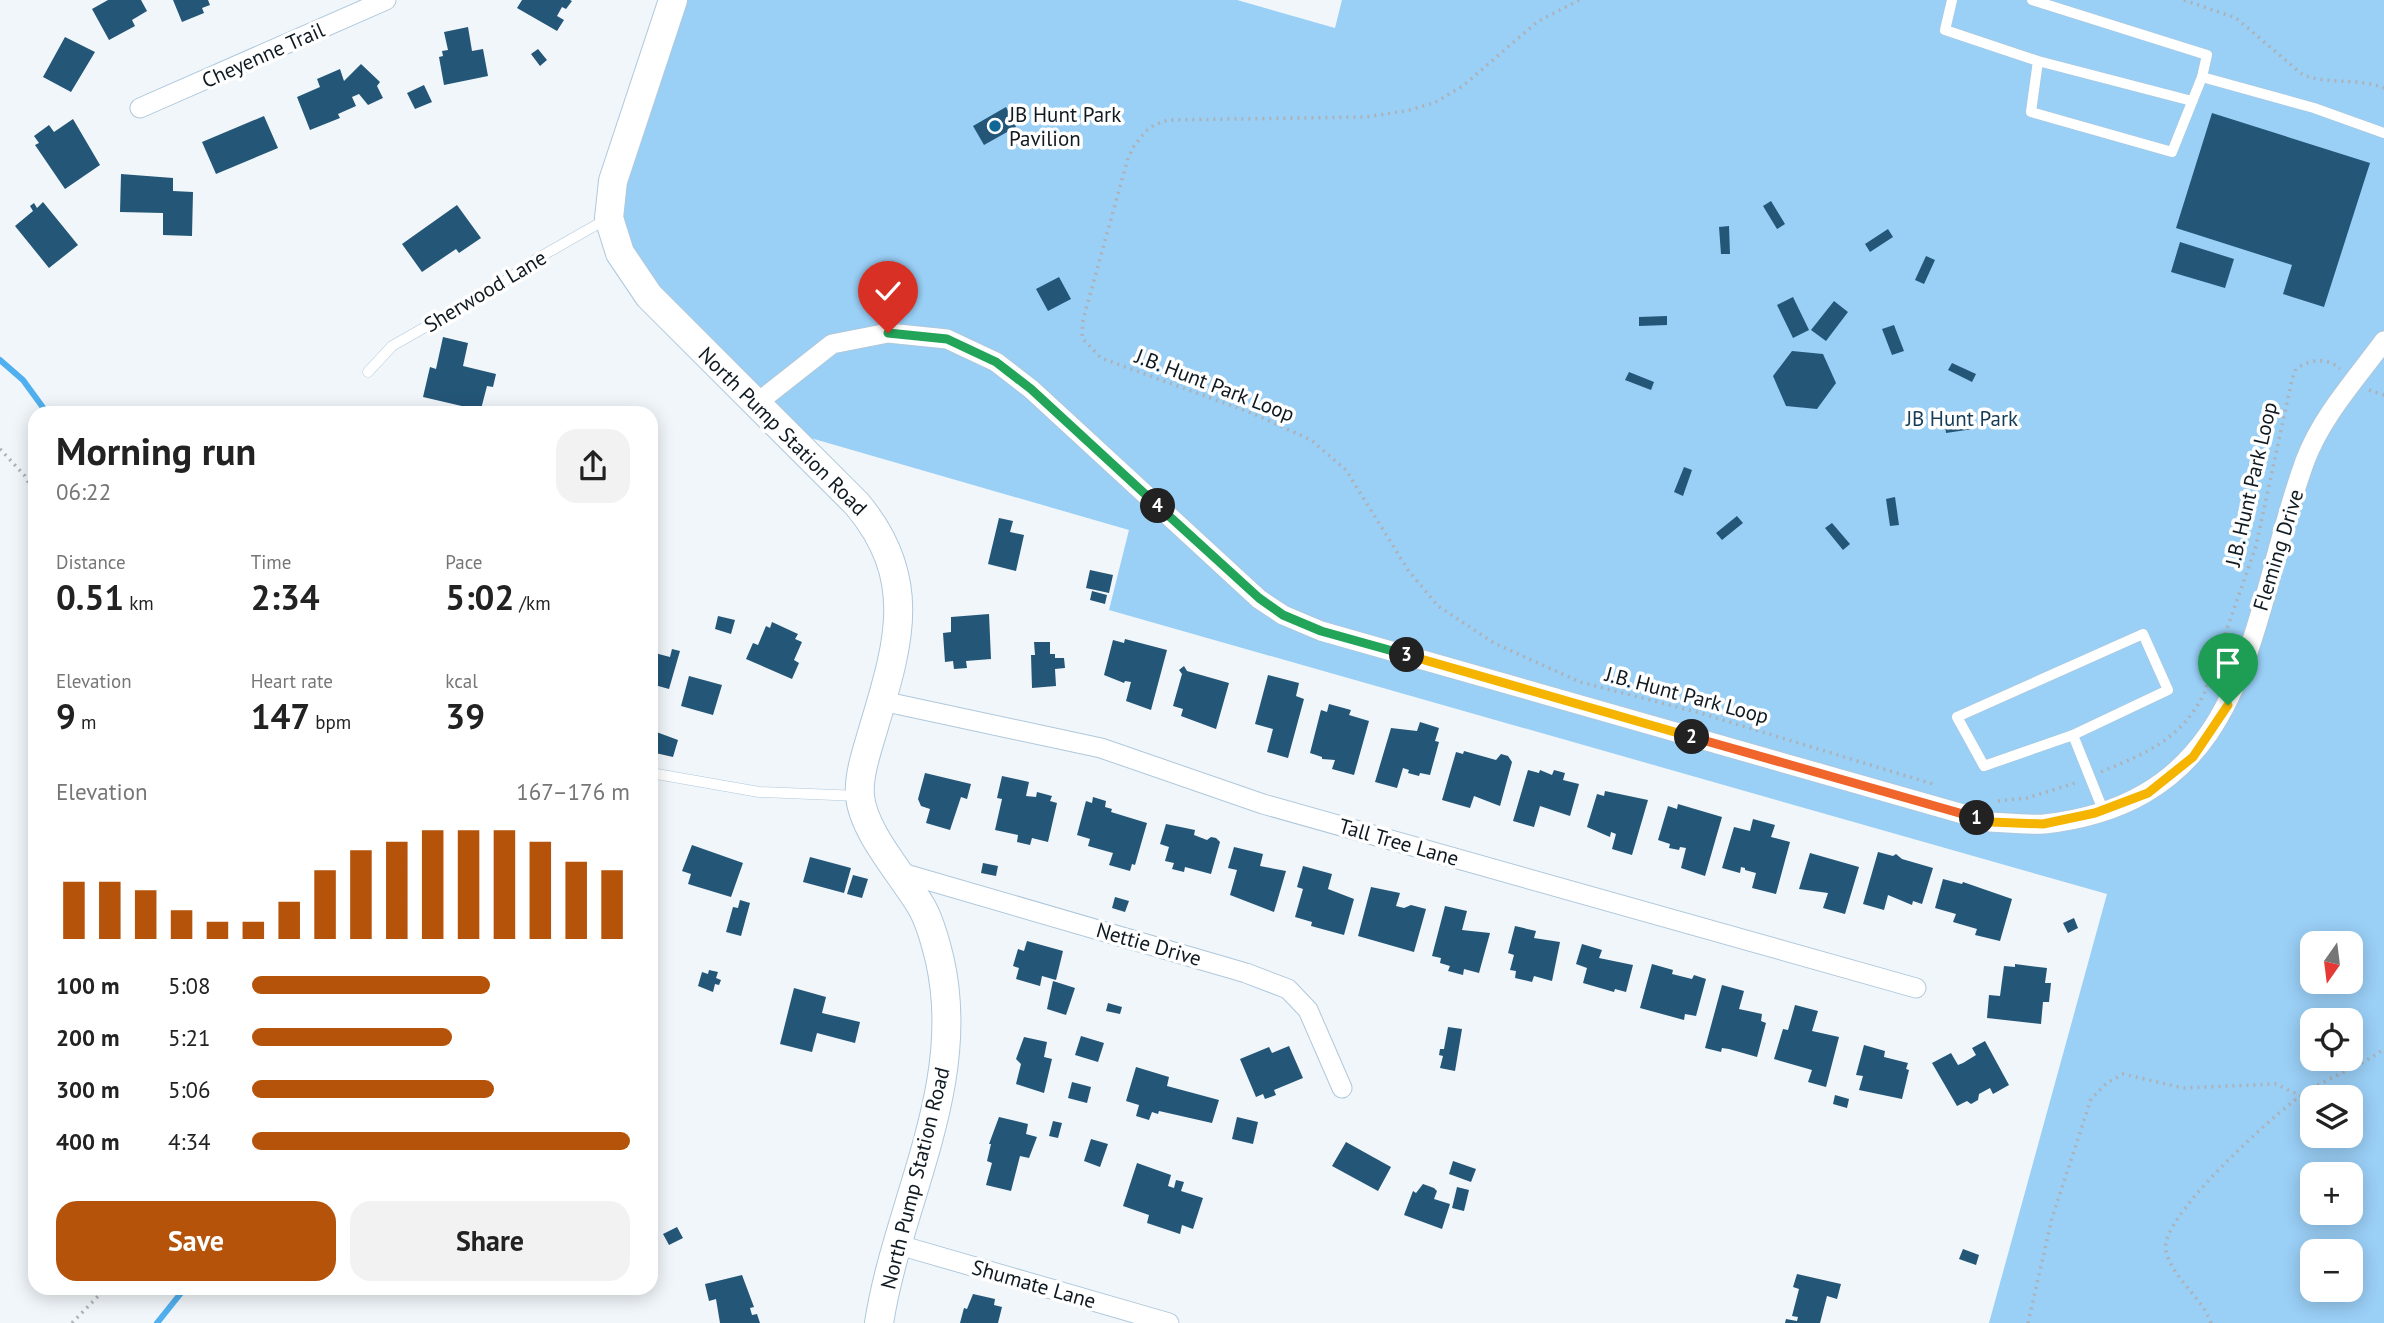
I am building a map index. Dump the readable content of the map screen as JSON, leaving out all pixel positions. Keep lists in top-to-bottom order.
{
  "streets": {
    "street": [
      "Cheyenne Trail",
      "North Pump Station Road",
      "Fleming Drive",
      "Tall Tree Lane",
      "Nettie Drive",
      "Shumate Lane"
    ],
    "lane": ["Sherwood Lane"],
    "path": ["J.B. Hunt Park Loop"]
  },
  "crossings": [
    ["Sherwood Lane", "North Pump Station Road"],
    ["North Pump Station Road", "Fleming Drive"],
    ["North Pump Station Road", "Tall Tree Lane"],
    ["North Pump Station Road", "Nettie Drive"],
    ["North Pump Station Road", "Shumate Lane"]
  ],
  "parks": ["JB Hunt Park"],
  "places": ["JB Hunt Park Pavilion"],
  "north": "bottom",
  "page": {
    "heading": ["Morning run", "06:22"],
    "pins": [
      "4",
      "3",
      "2",
      "1"
    ],
    "stats": [
      ["Distance", "0.51 km"],
      ["Time", "2:34"],
      ["Pace", "5:02 /km"],
      ["Elevation", "9 m"],
      ["Heart rate", "147 bpm"],
      ["kcal", "39"]
    ],
    "chart": ["Elevation", "167–176 m"],
    "map_buttons": ["+", "−"],
    "list": [
      {
        "name": "100 m",
        "note": "5:08"
      },
      {
        "name": "200 m",
        "note": "5:21"
      },
      {
        "name": "300 m",
        "note": "5:06"
      },
      {
        "name": "400 m",
        "note": "4:34"
      }
    ],
    "buttons": ["Save", "Share"]
  }
}
